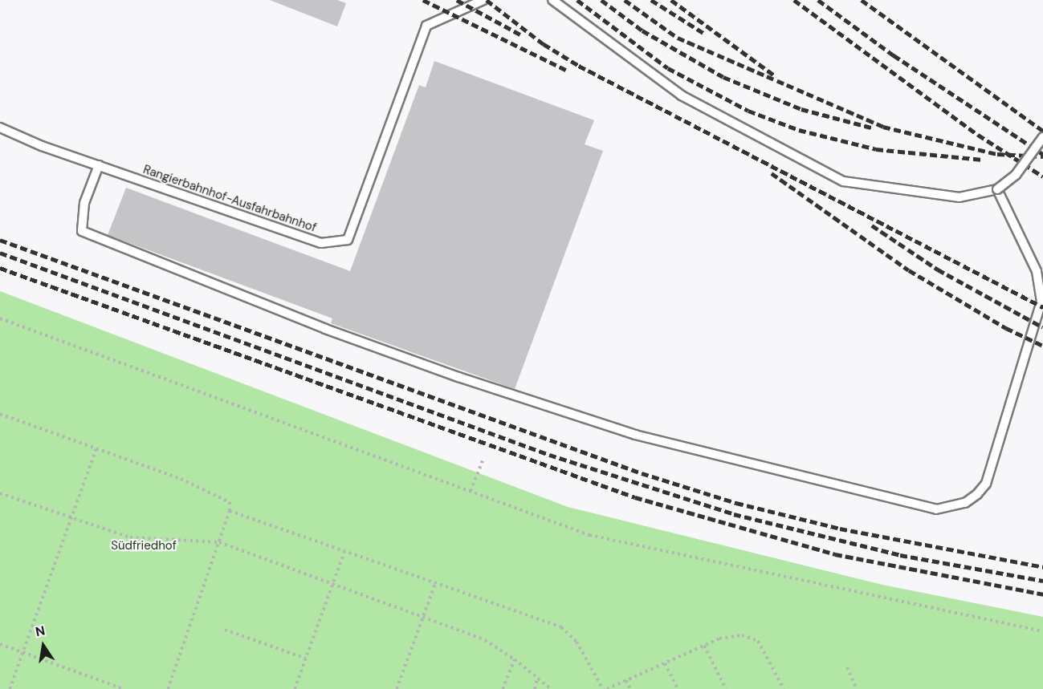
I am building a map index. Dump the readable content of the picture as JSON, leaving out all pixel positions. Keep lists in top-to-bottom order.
{
  "streets": {
    "lane": ["Rangierbahnhof-Ausfahrbahnhof"]
  },
  "parks": ["Südfriedhof"],
  "north": "top"
}
